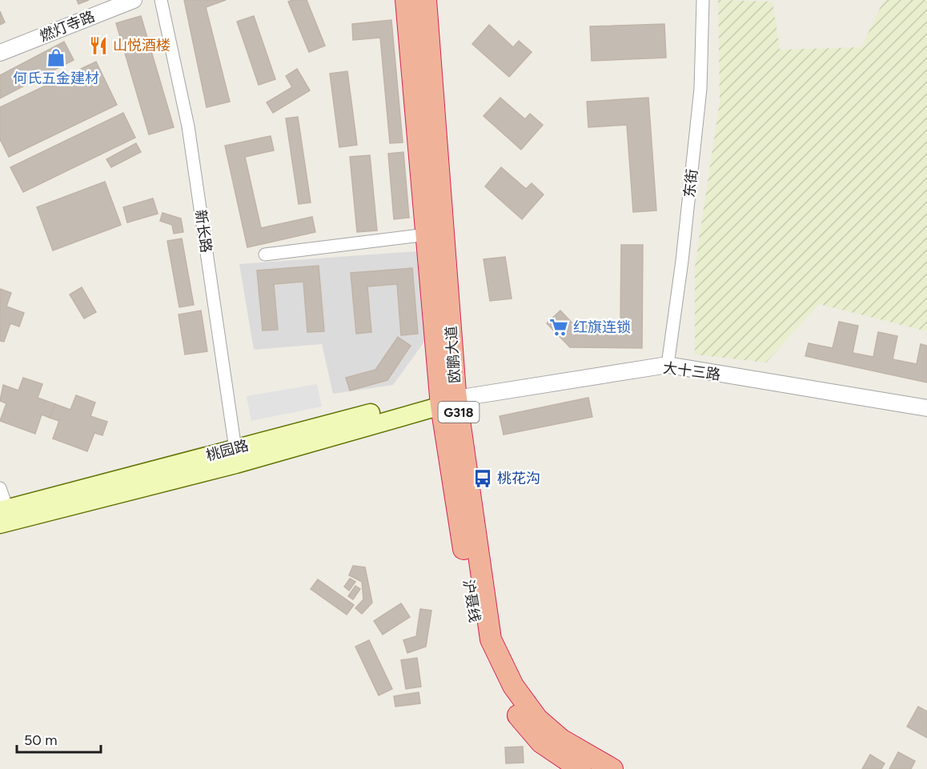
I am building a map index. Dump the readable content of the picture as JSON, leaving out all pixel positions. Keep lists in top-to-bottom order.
{
  "streets": {
    "highway": ["欧鹏大道", "G318", "沪聂线"],
    "main road": ["桃园路"],
    "street": [
      "燃灯寺路",
      "东街",
      "新长路",
      "大十三路"
    ]
  },
  "crossings": [
    ["东街", "大十三路"],
    ["新长路", "桃园路"],
    ["欧鹏大道", "大十三路"],
    ["欧鹏大道", "桃园路"],
    ["欧鹏大道", "沪聂线"],
    ["大十三路", "桃园路"],
    ["大十三路", "沪聂线"],
    ["桃园路", "沪聂线"]
  ],
  "places": {
    "restaurant": ["山悦酒楼"],
    "shop": ["何氏五金建材"],
    "supermarket": ["红旗连锁"],
    "bus stop": ["桃花沟"]
  },
  "scale_bar": "50 m"
}
